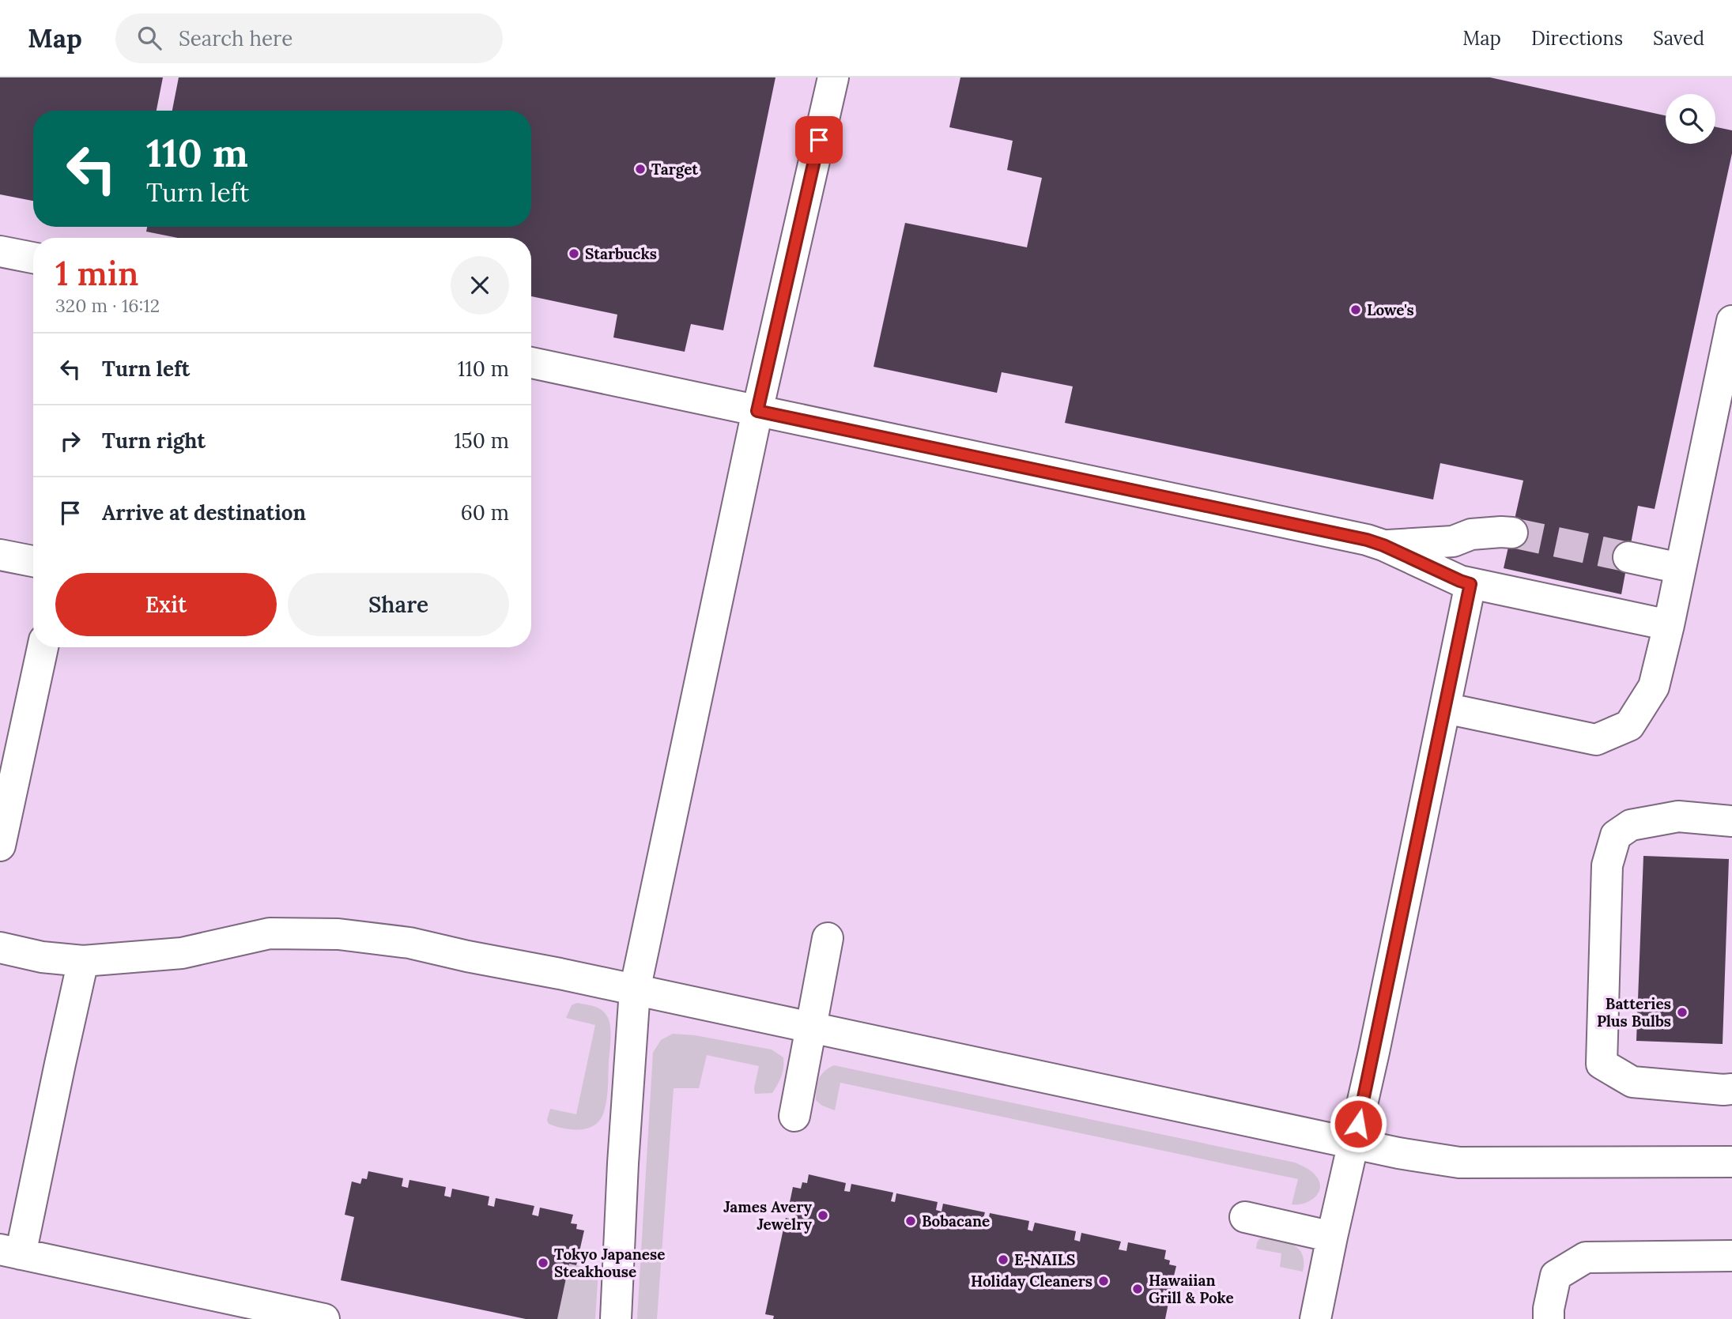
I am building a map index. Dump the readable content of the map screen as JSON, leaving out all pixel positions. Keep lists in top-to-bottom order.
{
  "places": [
    "Target",
    "Starbucks",
    "Lowe's",
    "Batteries Plus Bulbs",
    "James Avery Jewelry",
    "Bobacane",
    "E-NAILS",
    "Tokyo Japanese Steakhouse",
    "Holiday Cleaners",
    "Hawaiian Grill & Poke"
  ],
  "page": {
    "header": "Map",
    "search": "Search here",
    "nav": ["Map", "Directions", "Saved"],
    "turn": ["110 m", "Turn left"],
    "heading": ["1 min", "320 m · 16:12"],
    "list": [
      {
        "name": "Turn left",
        "value": "110 m"
      },
      {
        "name": "Turn right",
        "value": "150 m"
      },
      {
        "name": "Arrive at destination",
        "value": "60 m"
      }
    ],
    "buttons": ["Exit", "Share"]
  }
}
